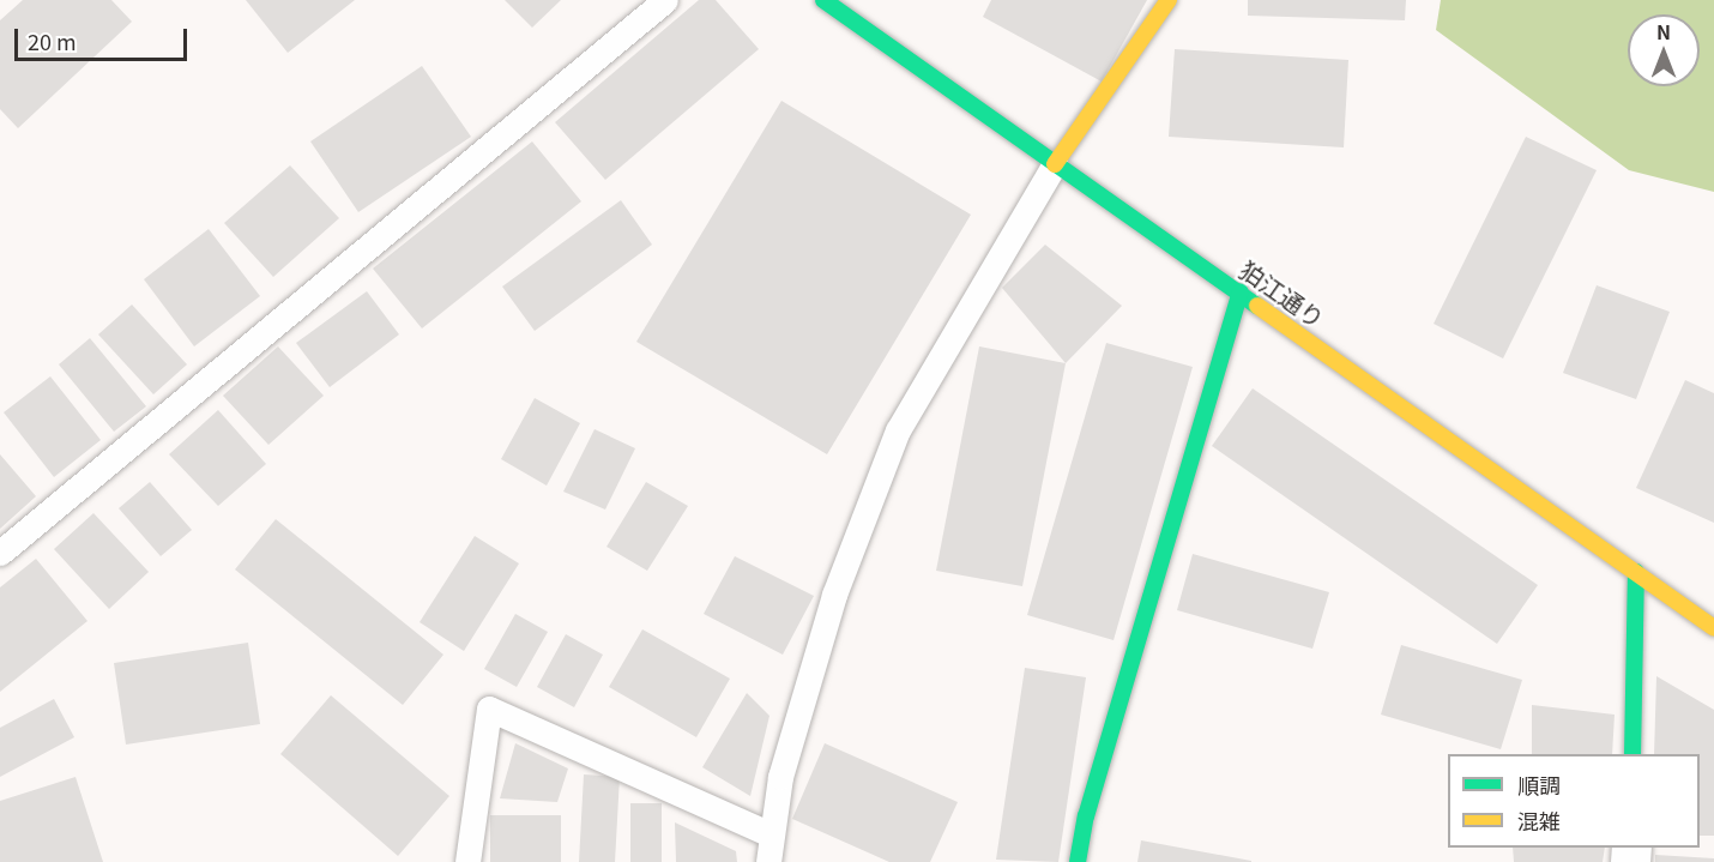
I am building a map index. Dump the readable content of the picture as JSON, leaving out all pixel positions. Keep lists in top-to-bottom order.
{
  "streets": {
    "main road": ["狛江通り"]
  },
  "legend": ["順調", "混雑"],
  "scale_bar": "20 m",
  "north": "top"
}
